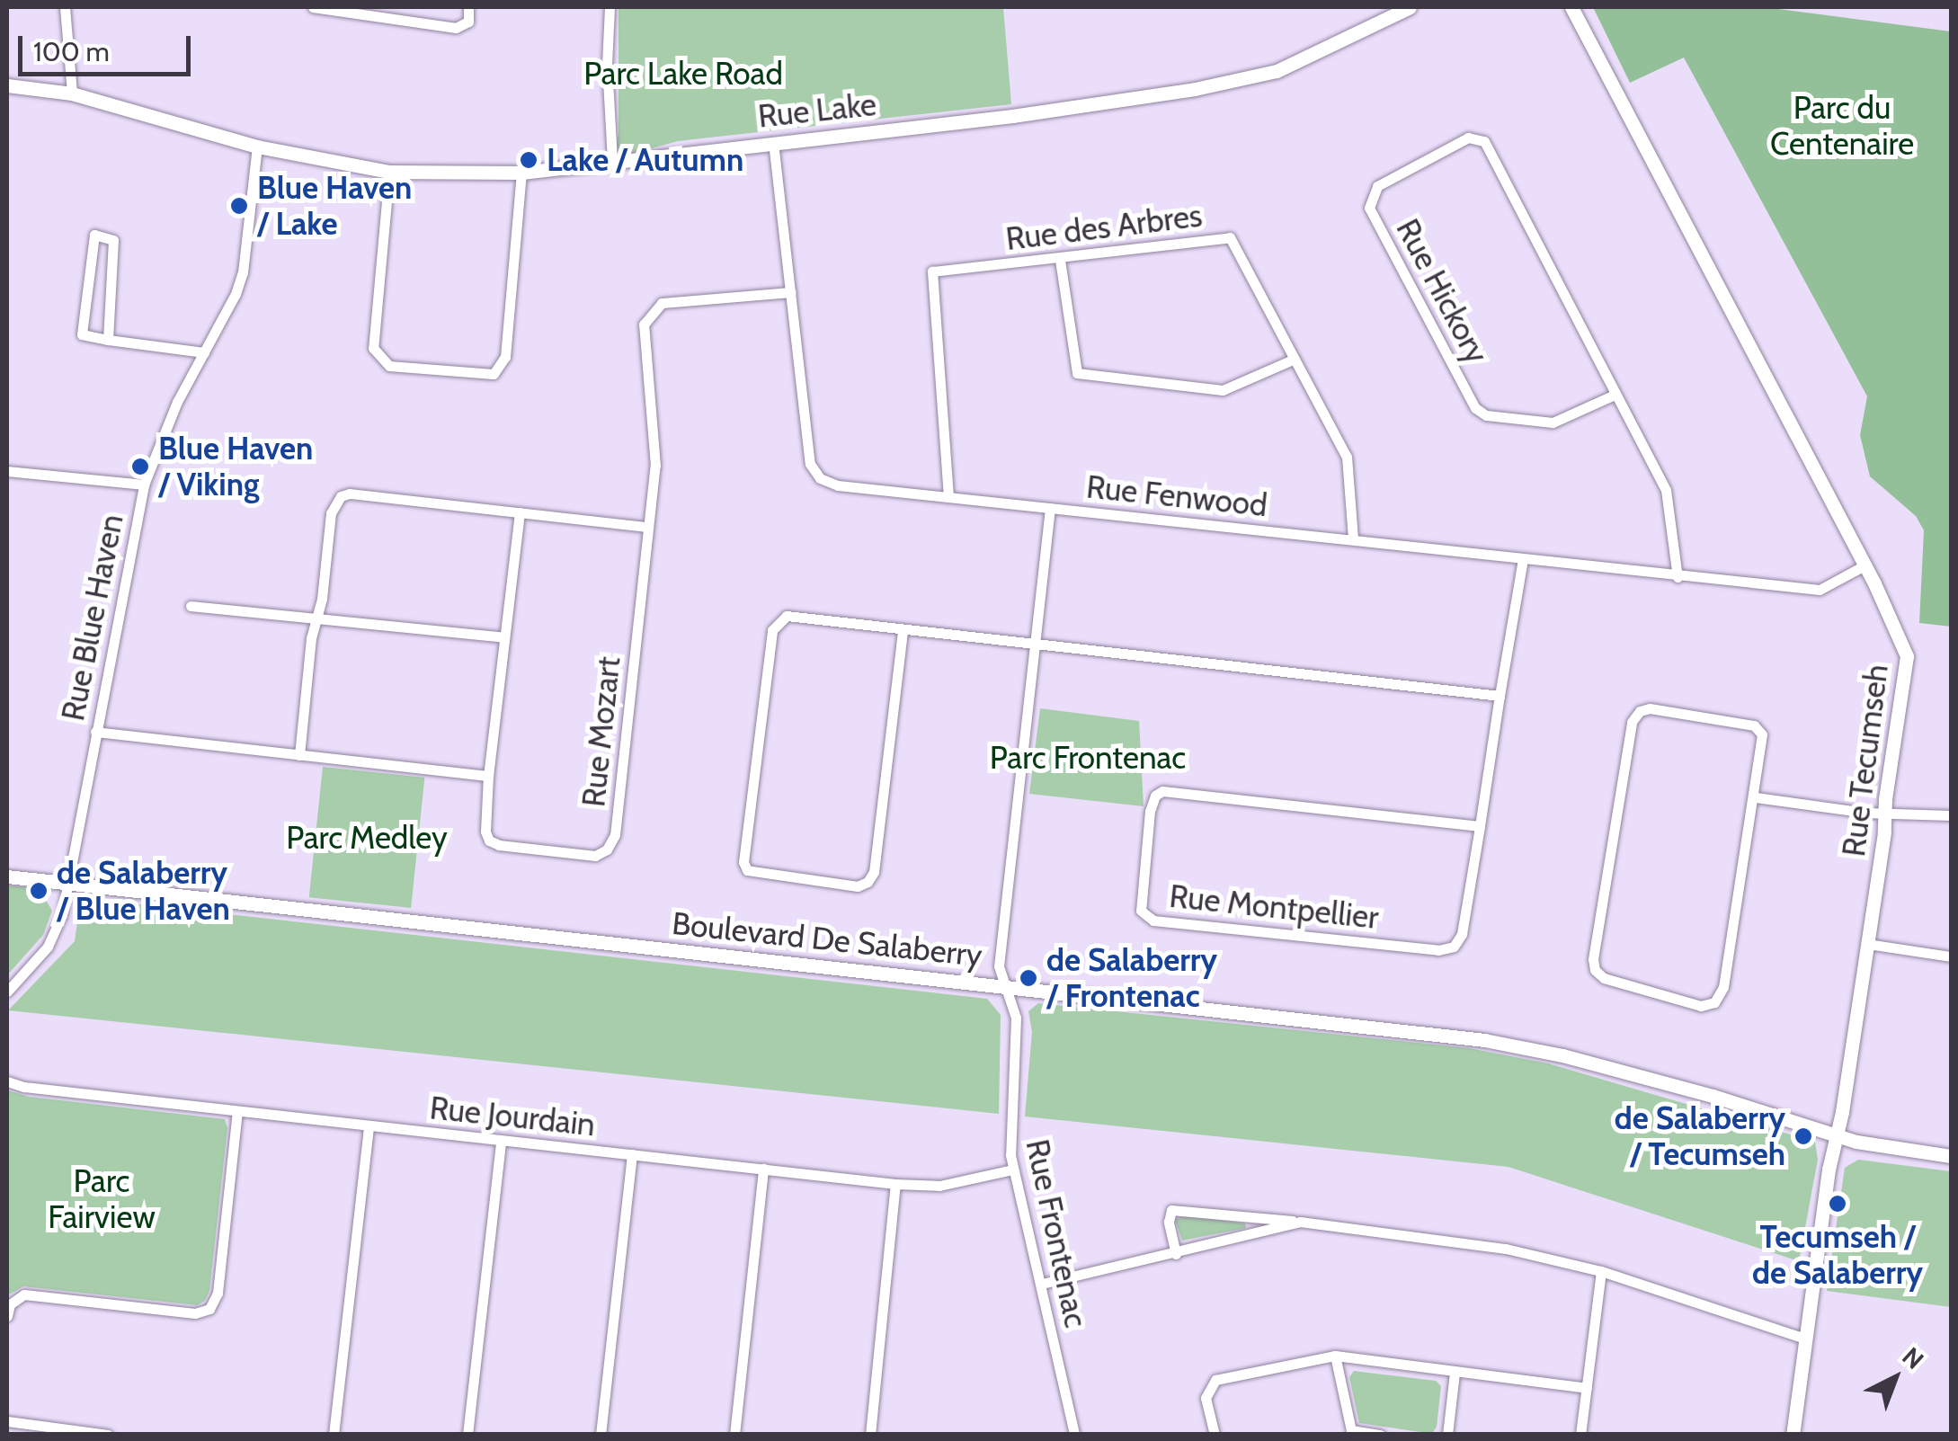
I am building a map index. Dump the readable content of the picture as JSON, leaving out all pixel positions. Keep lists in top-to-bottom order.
{
  "streets": {
    "street": [
      "Rue Lake",
      "Rue des Arbres",
      "Rue Hickory",
      "Rue Fenwood",
      "Rue Blue Haven",
      "Rue Mozart",
      "Rue Tecumseh",
      "Rue Montpellier",
      "Boulevard De Salaberry",
      "Rue Jourdain",
      "Rue Frontenac"
    ]
  },
  "crossings": [
    ["Rue Lake", "Rue Fenwood"],
    ["Rue Lake", "Rue Blue Haven"],
    ["Rue des Arbres", "Rue Fenwood"],
    ["Rue Hickory", "Rue Fenwood"],
    ["Rue Fenwood", "Rue Mozart"],
    ["Rue Fenwood", "Rue Tecumseh"],
    ["Rue Fenwood", "Rue Montpellier"],
    ["Rue Fenwood", "Rue Frontenac"],
    ["Rue Blue Haven", "Boulevard De Salaberry"],
    ["Rue Tecumseh", "Boulevard De Salaberry"],
    ["Boulevard De Salaberry", "Rue Frontenac"],
    ["Rue Jourdain", "Rue Frontenac"]
  ],
  "parks": [
    "Parc Lake Road",
    "Parc du Centenaire",
    "Parc Frontenac",
    "Parc Medley",
    "Parc Fairview"
  ],
  "places": [
    "Lake / Autumn",
    "Blue Haven / Lake",
    "Blue Haven / Viking",
    "de Salaberry / Blue Haven",
    "de Salaberry / Frontenac",
    "de Salaberry / Tecumseh",
    "Tecumseh / de Salaberry"
  ],
  "scale_bar": "100 m",
  "north": "top right"
}
